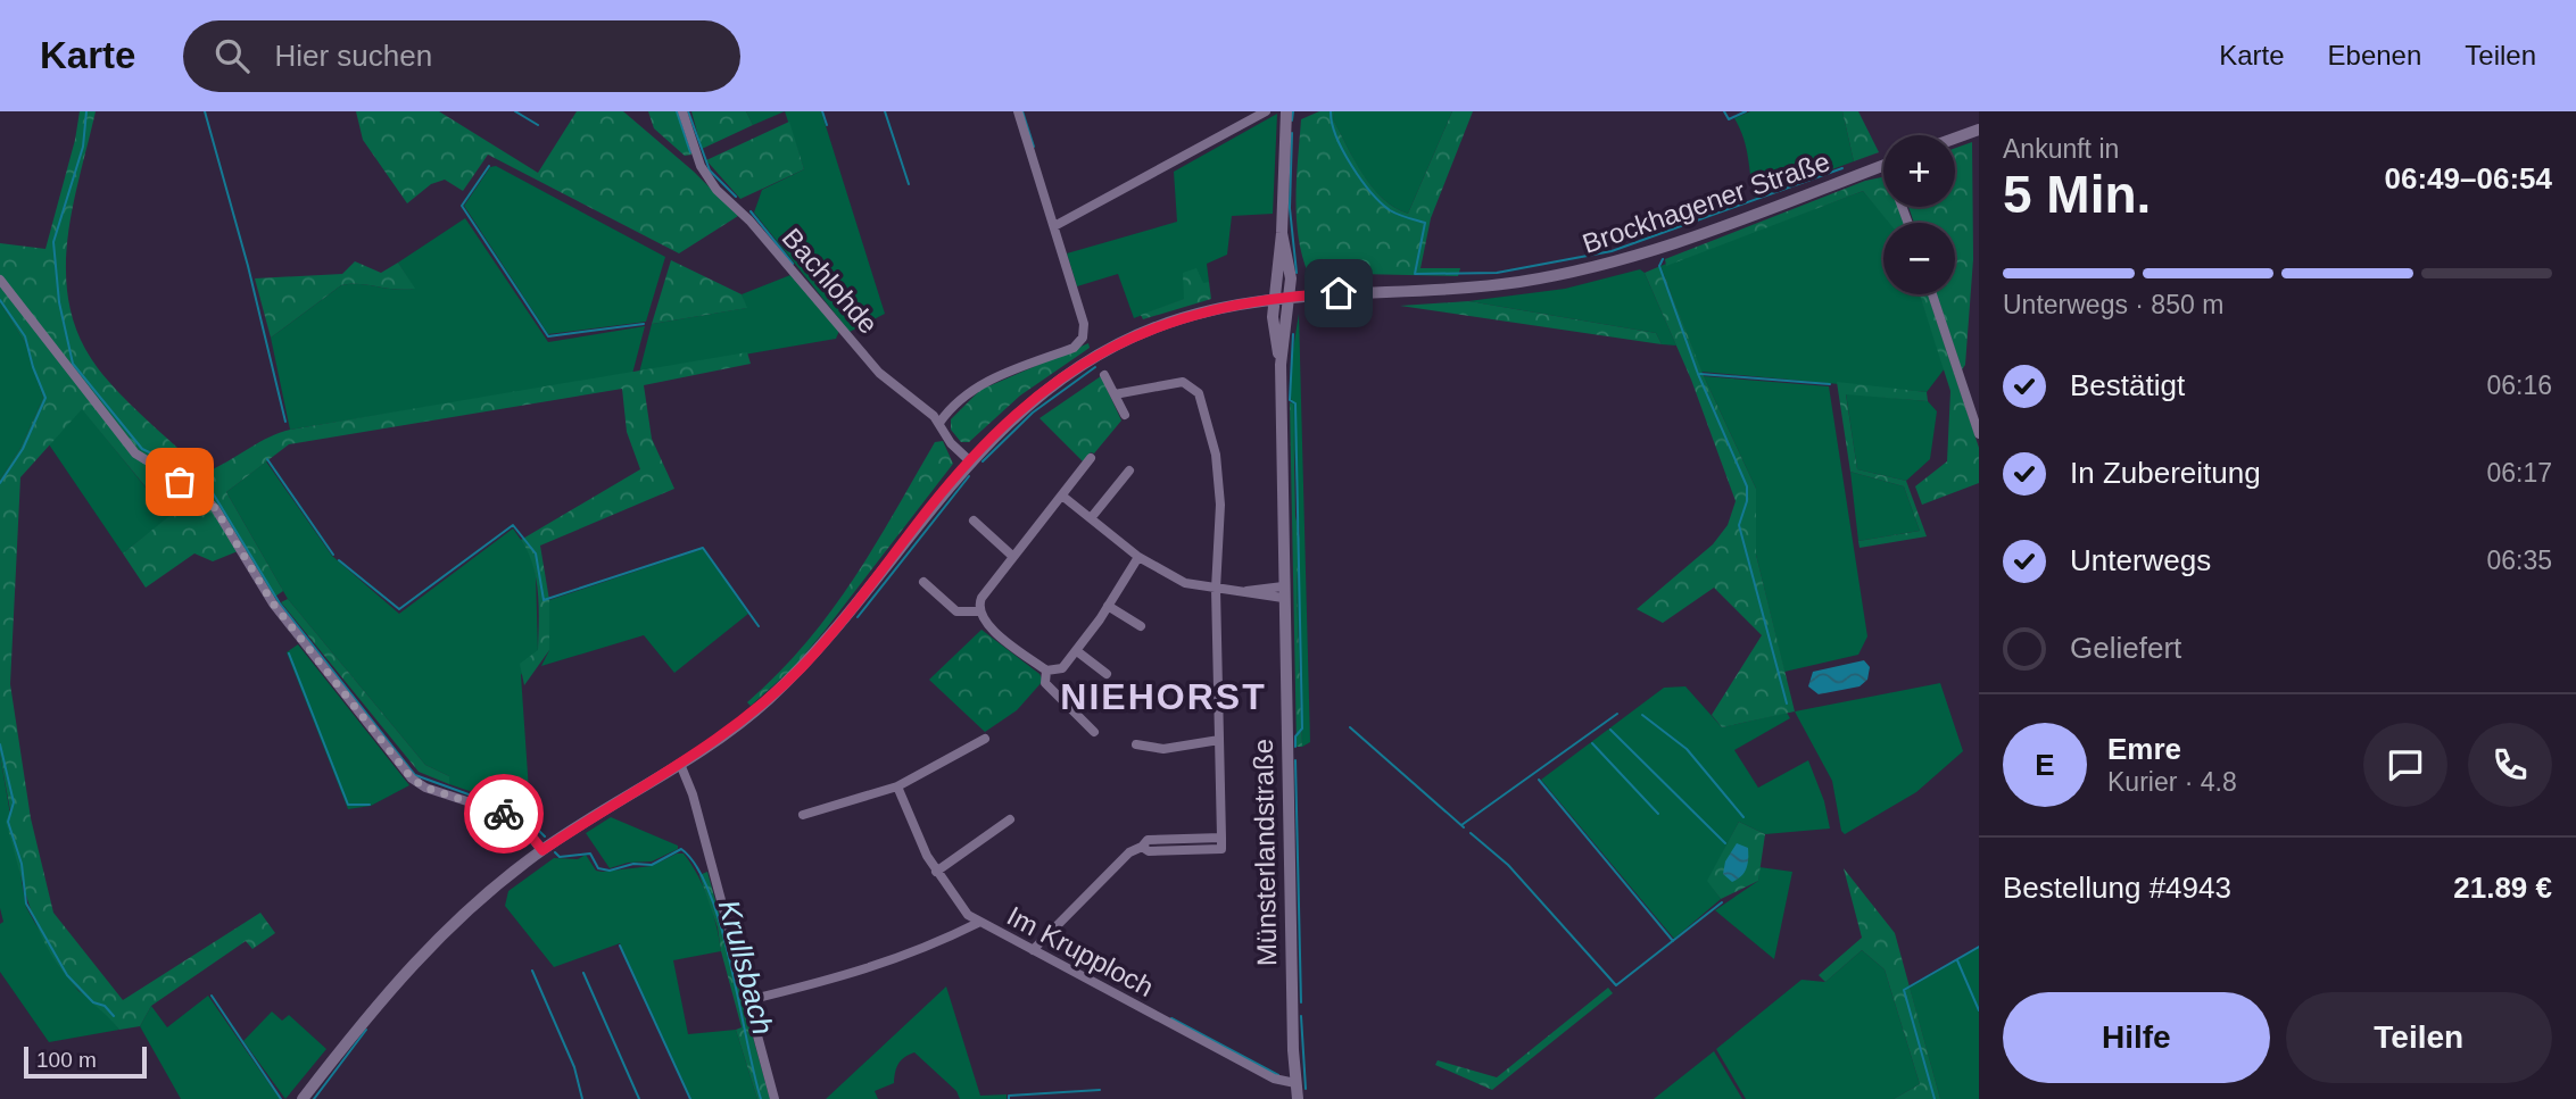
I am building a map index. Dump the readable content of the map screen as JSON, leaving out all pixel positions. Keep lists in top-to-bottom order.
{
  "streets": {
    "main road": ["Brockhagener Straße", "Münsterlandstraße"],
    "street": ["Bachlohde", "Im Krupploch"]
  },
  "crossings": [
    ["Brockhagener Straße", "Münsterlandstraße"],
    ["Münsterlandstraße", "Im Krupploch"]
  ],
  "districts": ["NIEHORST"],
  "water": ["Krullsbach"],
  "scale_bar": "100 m",
  "page": {
    "header": "Karte",
    "search": "Hier suchen",
    "nav": ["Karte", "Ebenen", "Teilen"],
    "heading": ["5 Min.", "Ankunft in", "06:49–06:54"],
    "panel": [
      "Emre",
      "Kurier · 4.8",
      "Bestellung #4943",
      "21.89 €"
    ],
    "map_buttons": ["+", "−"],
    "bar": "Unterwegs · 850 m",
    "list": [
      ["Bestätigt", "06:16"],
      ["In Zubereitung", "06:17"],
      ["Unterwegs", "06:35"],
      "Geliefert"
    ],
    "round": "E",
    "buttons": ["Hilfe", "Teilen"],
    "scale": "100 m"
  }
}
